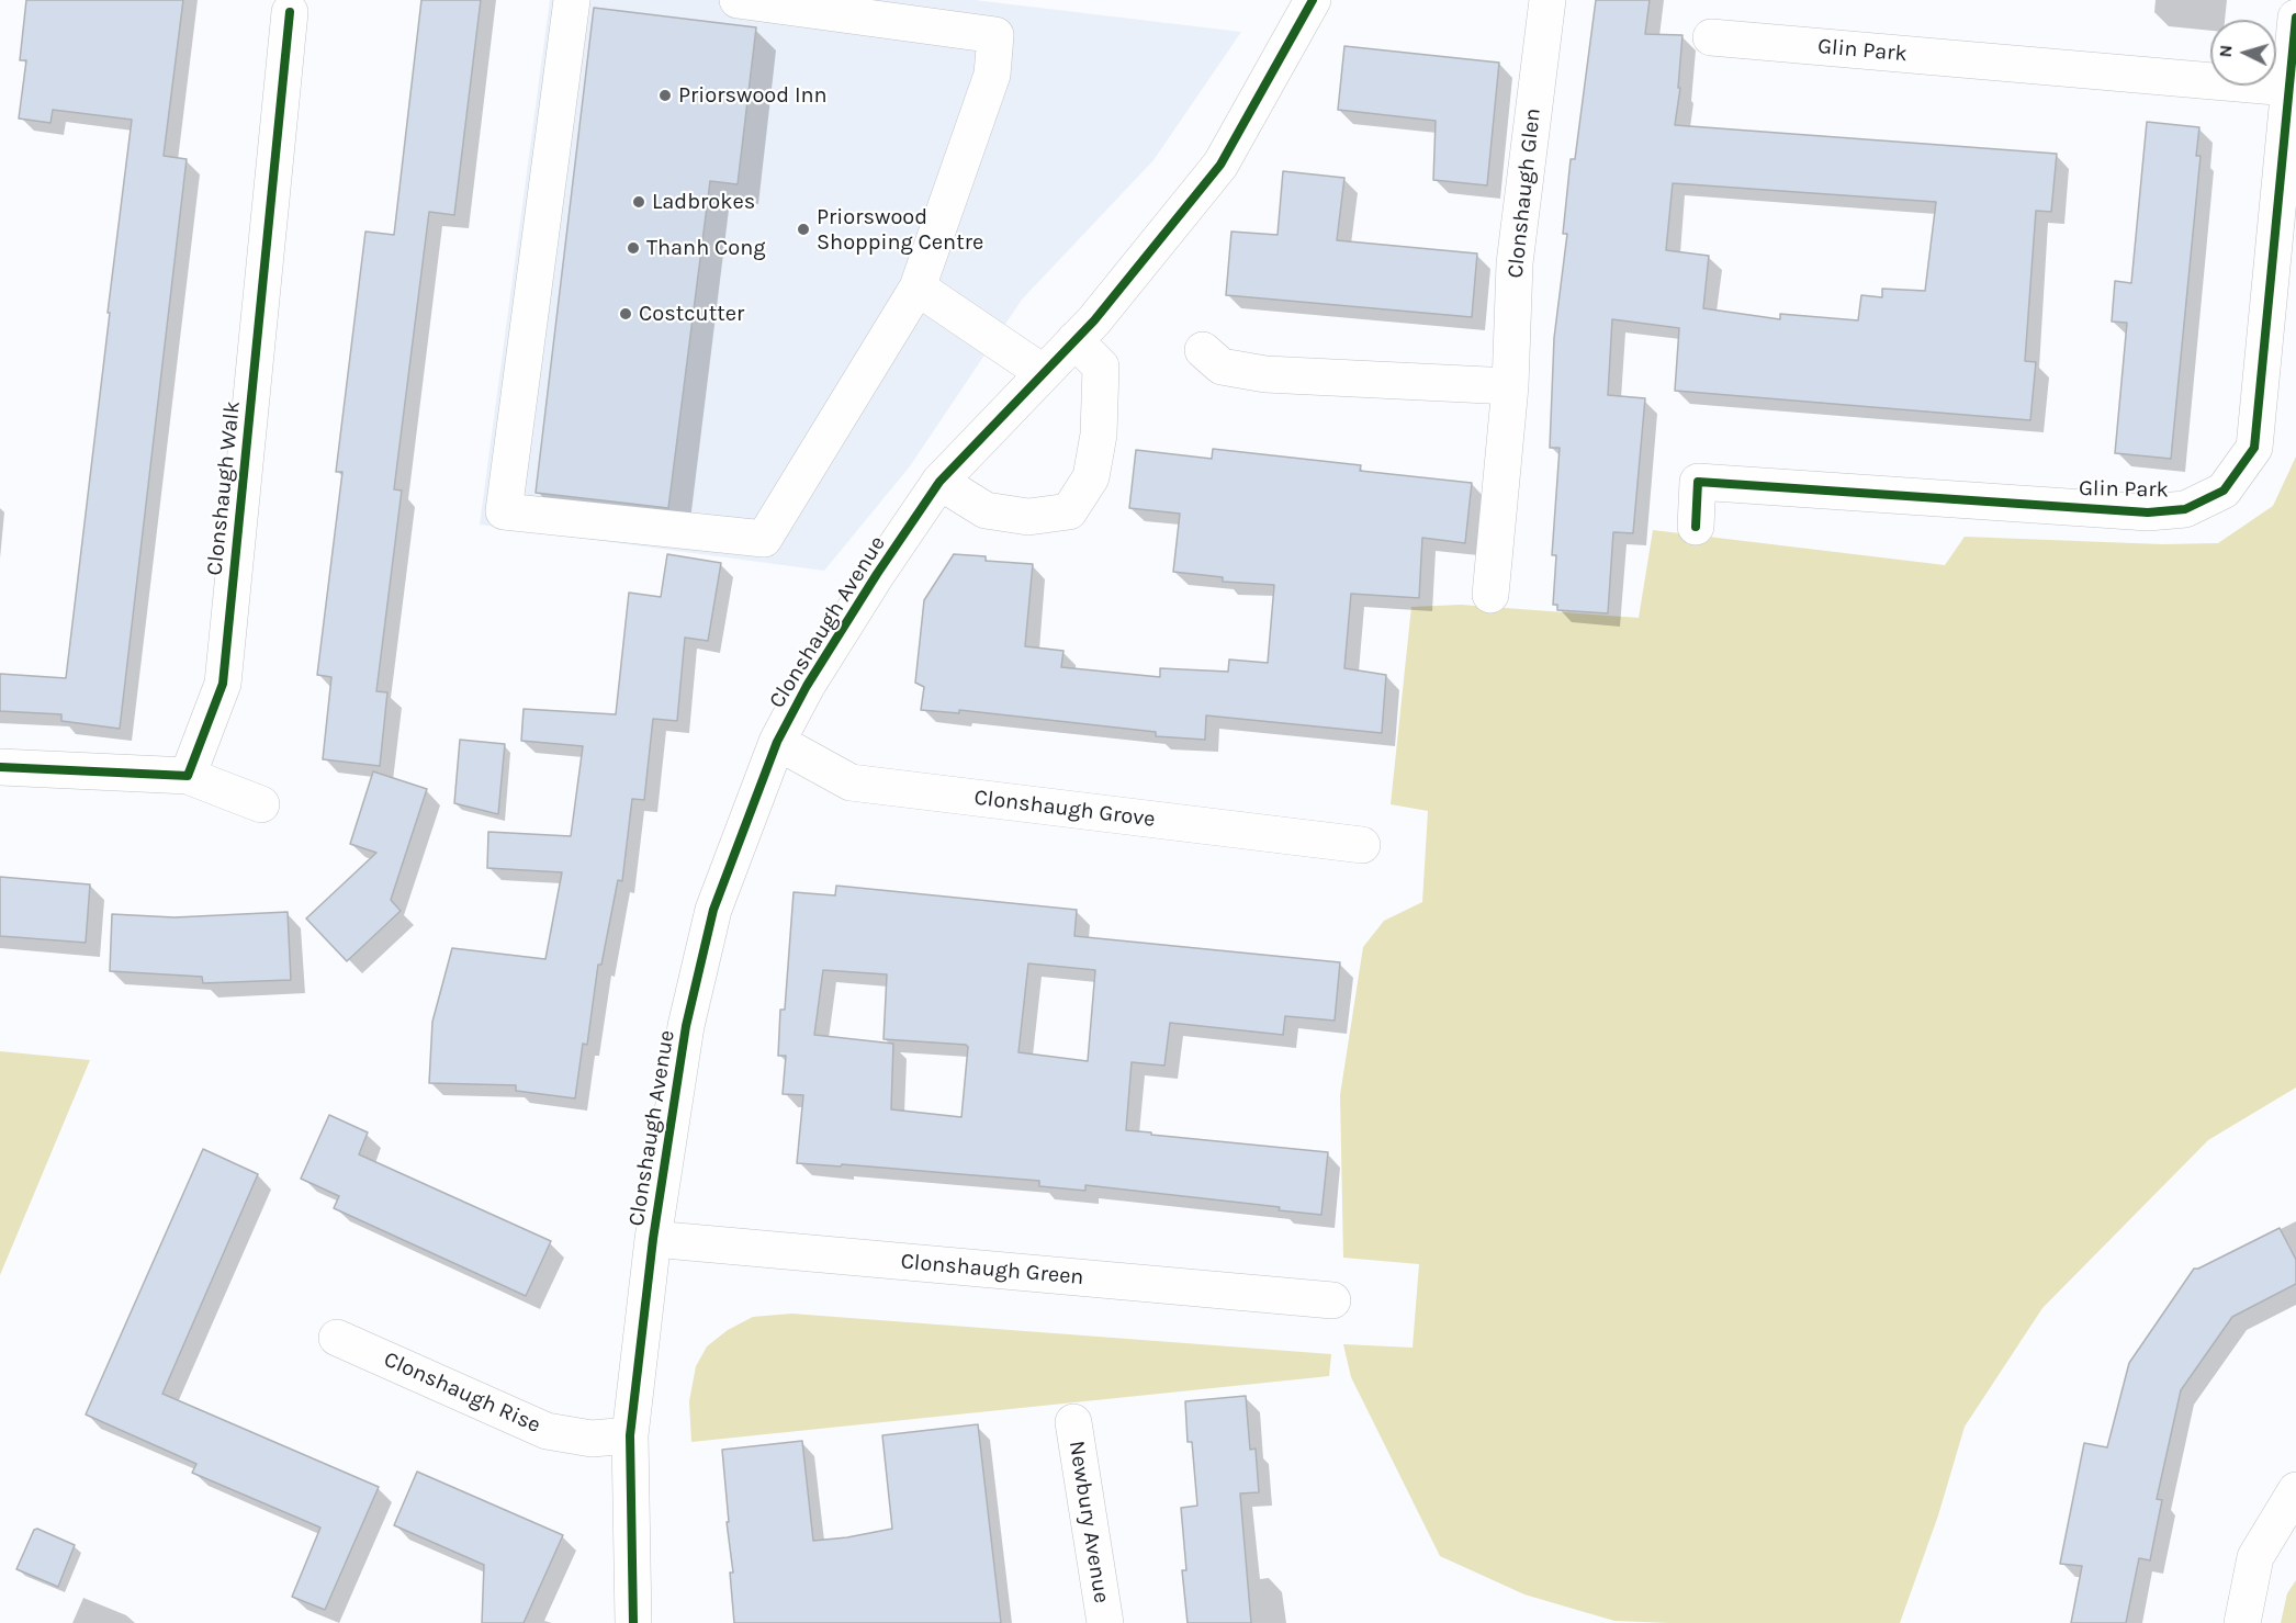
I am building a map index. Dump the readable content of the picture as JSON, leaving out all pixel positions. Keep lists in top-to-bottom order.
{
  "streets": {
    "street": [
      "Glin Park",
      "Clonshaugh Glen",
      "Clonshaugh Walk",
      "Clonshaugh Avenue",
      "Clonshaugh Grove",
      "Clonshaugh Green",
      "Clonshaugh Rise",
      "Newbury Avenue"
    ]
  },
  "crossings": [
    ["Clonshaugh Avenue", "Clonshaugh Grove"],
    ["Clonshaugh Avenue", "Clonshaugh Green"],
    ["Clonshaugh Avenue", "Clonshaugh Rise"]
  ],
  "places": [
    "Priorswood Inn",
    "Ladbrokes",
    "Priorswood Shopping Centre",
    "Thanh Cong",
    "Costcutter"
  ],
  "north": "left"
}
